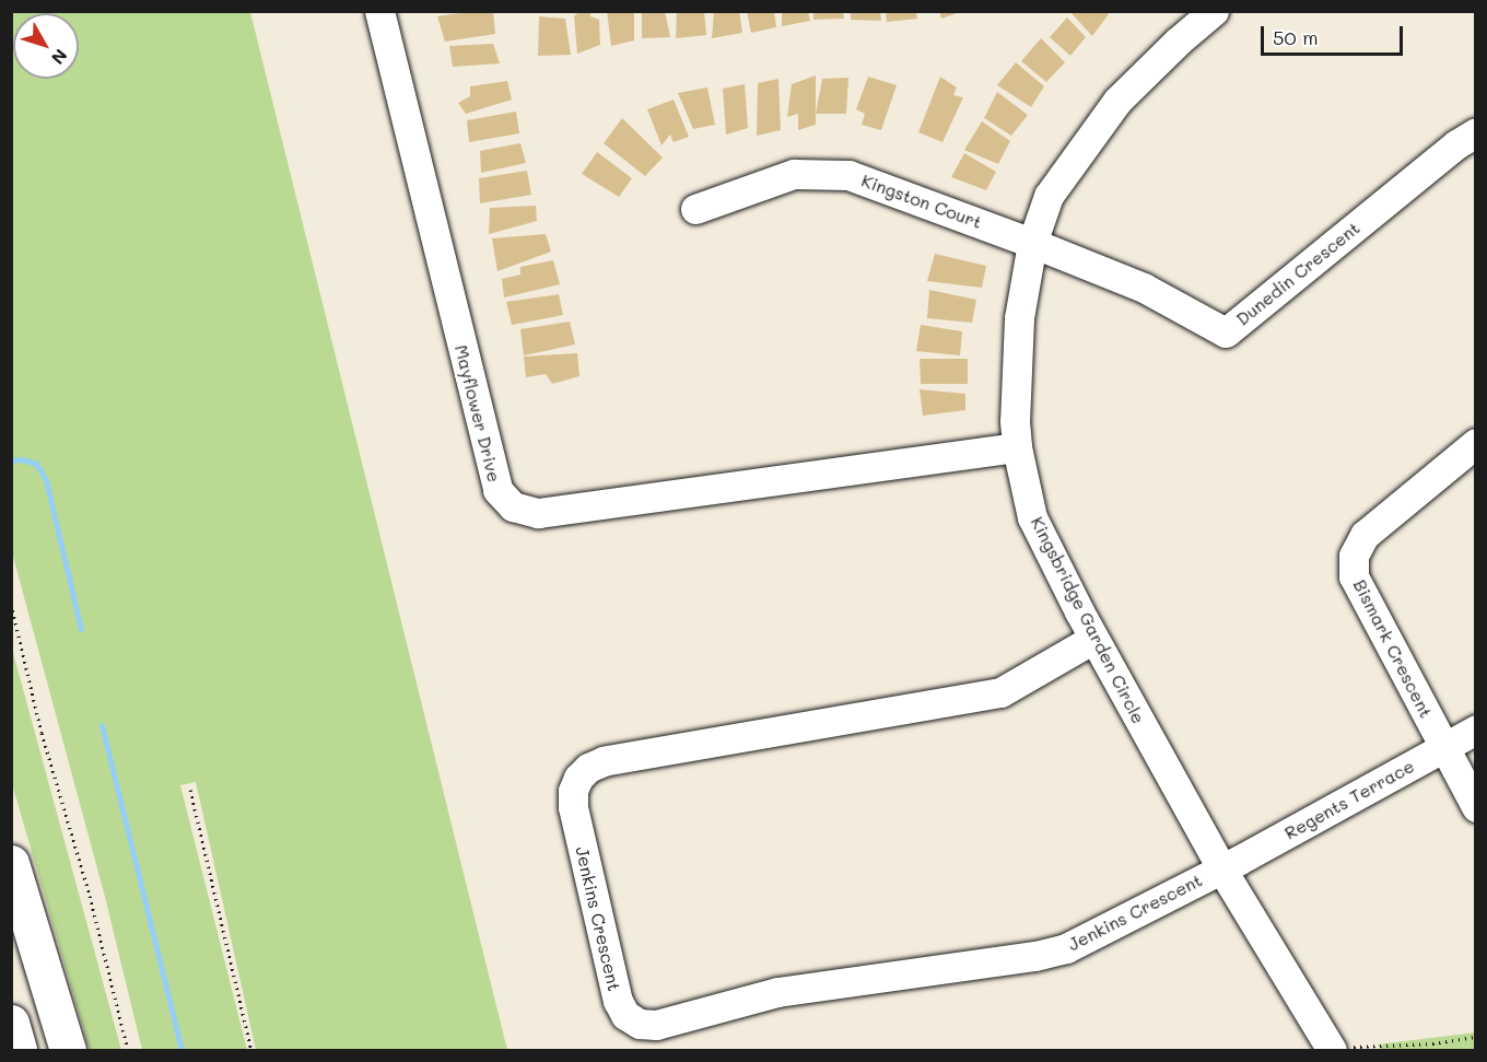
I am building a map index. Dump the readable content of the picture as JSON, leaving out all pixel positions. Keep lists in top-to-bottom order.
{
  "streets": {
    "street": [
      "Kingston Court",
      "Dunedin Crescent",
      "Mayflower Drive",
      "Kingsbridge Garden Circle",
      "Bismark Crescent",
      "Regents Terrace",
      "Jenkins Crescent"
    ]
  },
  "crossings": [
    ["Kingston Court", "Dunedin Crescent"],
    ["Kingston Court", "Kingsbridge Garden Circle"],
    ["Dunedin Crescent", "Kingsbridge Garden Circle"],
    ["Mayflower Drive", "Kingsbridge Garden Circle"],
    ["Kingsbridge Garden Circle", "Regents Terrace"],
    ["Kingsbridge Garden Circle", "Jenkins Crescent"],
    ["Bismark Crescent", "Regents Terrace"],
    ["Regents Terrace", "Jenkins Crescent"]
  ],
  "scale_bar": "50 m",
  "north": "bottom right"
}
